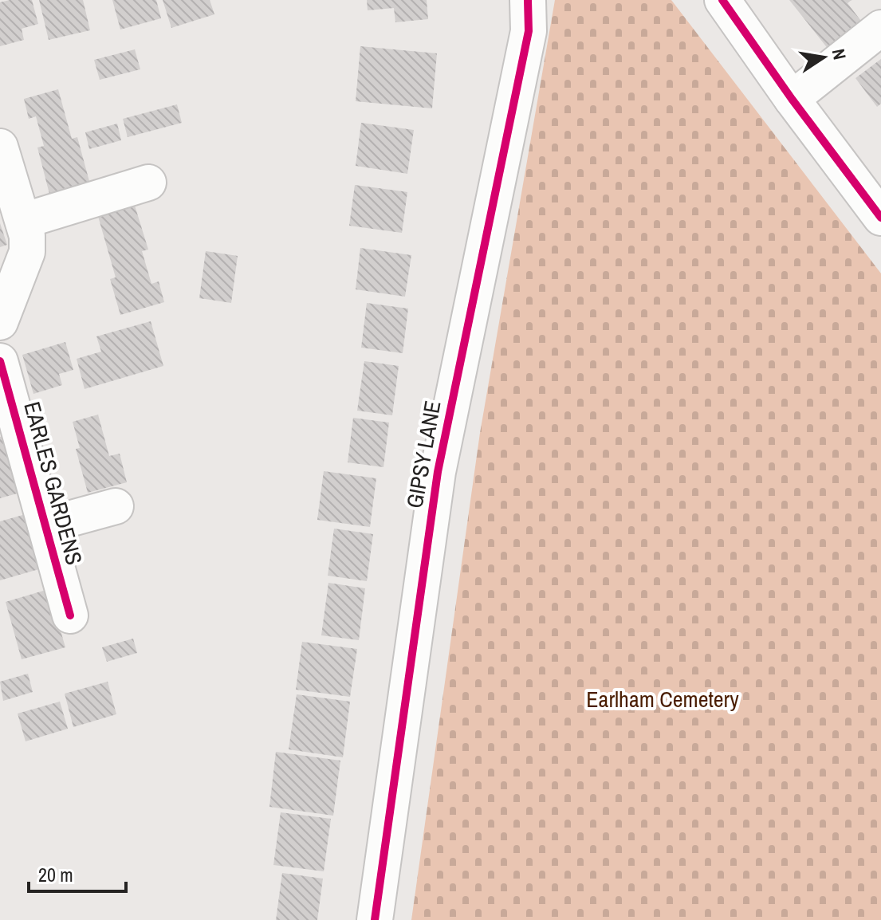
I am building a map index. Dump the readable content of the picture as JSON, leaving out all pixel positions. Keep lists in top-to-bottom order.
{
  "streets": {
    "street": ["GIPSY LANE", "EARLES GARDENS"]
  },
  "parks": ["Earlham Cemetery"],
  "scale_bar": "20 m",
  "north": "right"
}
